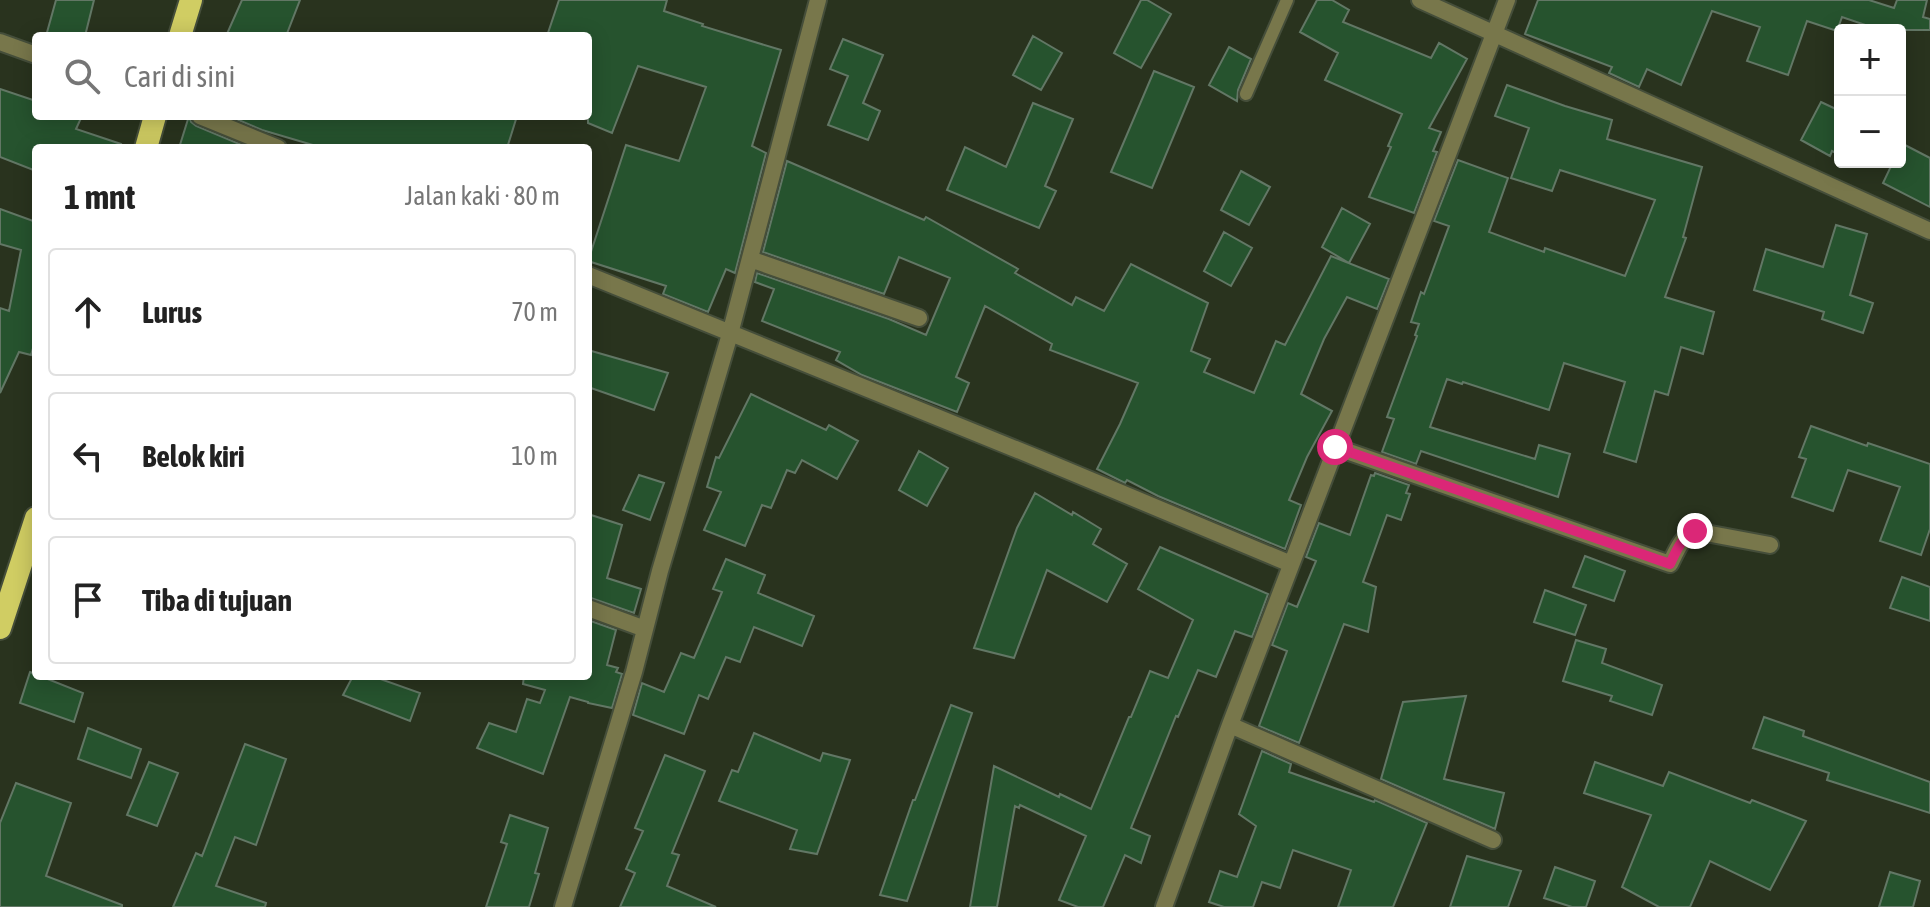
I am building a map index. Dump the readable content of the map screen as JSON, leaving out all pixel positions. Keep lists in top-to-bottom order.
{
  "page": {
    "map_buttons": ["+", "−"],
    "search": "Cari di sini",
    "heading": ["1 mnt", "Jalan kaki · 80 m"],
    "list": [
      ["Lurus", "70 m"],
      ["Belok kiri", "10 m"],
      "Tiba di tujuan"
    ]
  }
}
